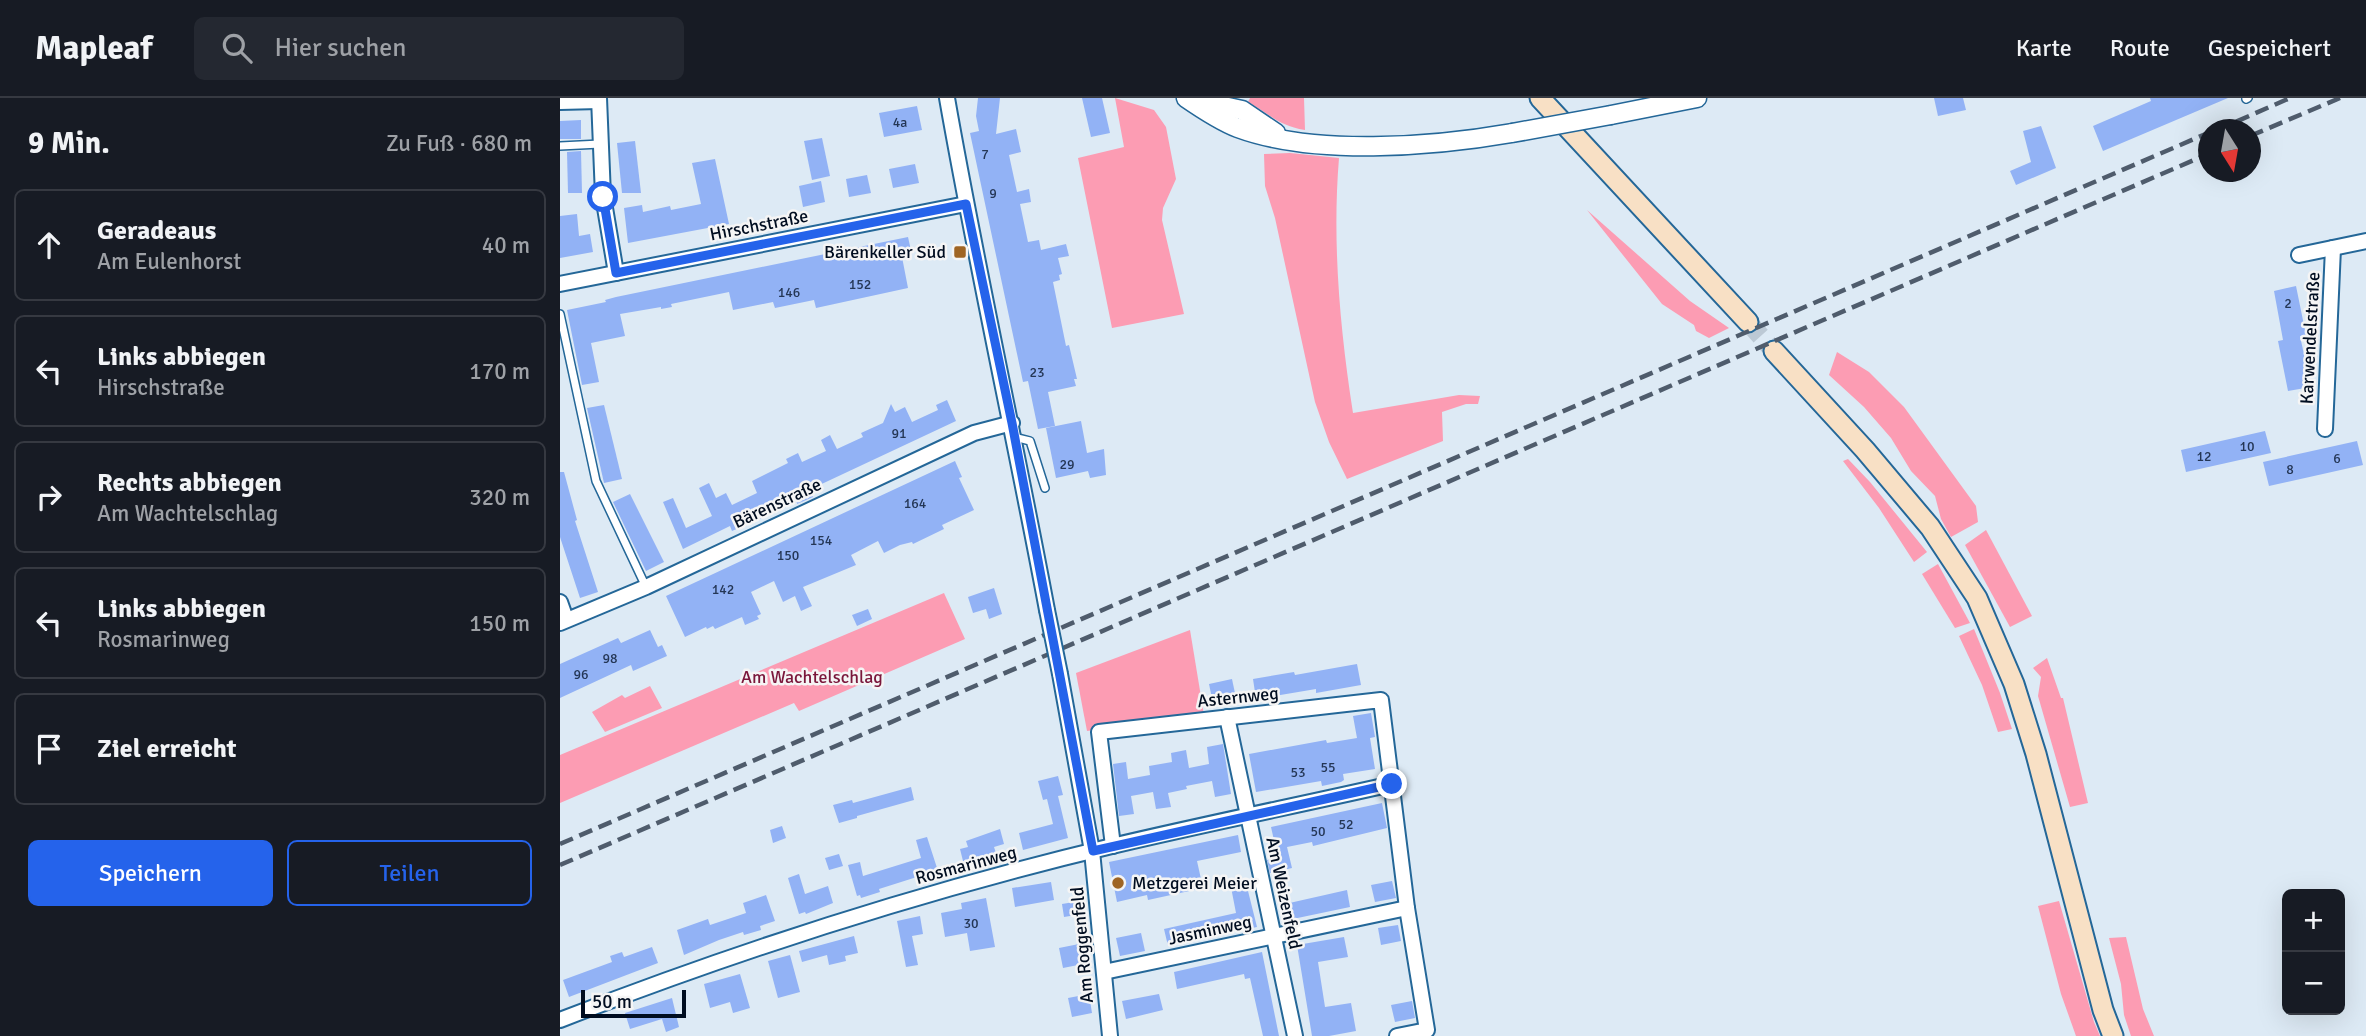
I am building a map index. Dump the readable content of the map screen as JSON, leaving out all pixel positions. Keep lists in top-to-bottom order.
{
  "streets": {
    "street": [
      "Hirschstraße",
      "Karwendelstraße",
      "Bärenstraße",
      "Asternweg",
      "Rosmarinweg",
      "Am Weizenfeld",
      "Jasminweg",
      "Am Roggenfeld"
    ]
  },
  "crossings": [
    ["Asternweg", "Rosmarinweg"],
    ["Asternweg", "Am Weizenfeld"],
    ["Rosmarinweg", "Am Weizenfeld"],
    ["Rosmarinweg", "Am Roggenfeld"],
    ["Am Weizenfeld", "Jasminweg"],
    ["Jasminweg", "Am Roggenfeld"]
  ],
  "parks": ["Am Wachtelschlag"],
  "places": {
    "transit": ["Bärenkeller Süd"],
    "other": ["Metzgerei Meier"]
  },
  "house_numbers": [
    "4a",
    "7",
    "9",
    "152",
    "146",
    "2",
    "23",
    "91",
    "10",
    "12",
    "6",
    "29",
    "8",
    "164",
    "154",
    "150",
    "142",
    "98",
    "96",
    "55",
    "53",
    "52",
    "50",
    "30"
  ],
  "scale_bar": "50 m",
  "north": "bottom",
  "page": {
    "header": "Mapleaf",
    "search": "Hier suchen",
    "nav": ["Karte", "Route", "Gespeichert"],
    "heading": ["9 Min.", "Zu Fuß · 680 m"],
    "list": [
      ["Geradeaus", "Am Eulenhorst", "40 m"],
      ["Links abbiegen", "Hirschstraße", "170 m"],
      ["Rechts abbiegen", "Am Wachtelschlag", "320 m"],
      ["Links abbiegen", "Rosmarinweg", "150 m"],
      "Ziel erreicht"
    ],
    "buttons": ["Speichern", "Teilen"],
    "map_buttons": ["+", "−"],
    "scale": "50 m"
  }
}
